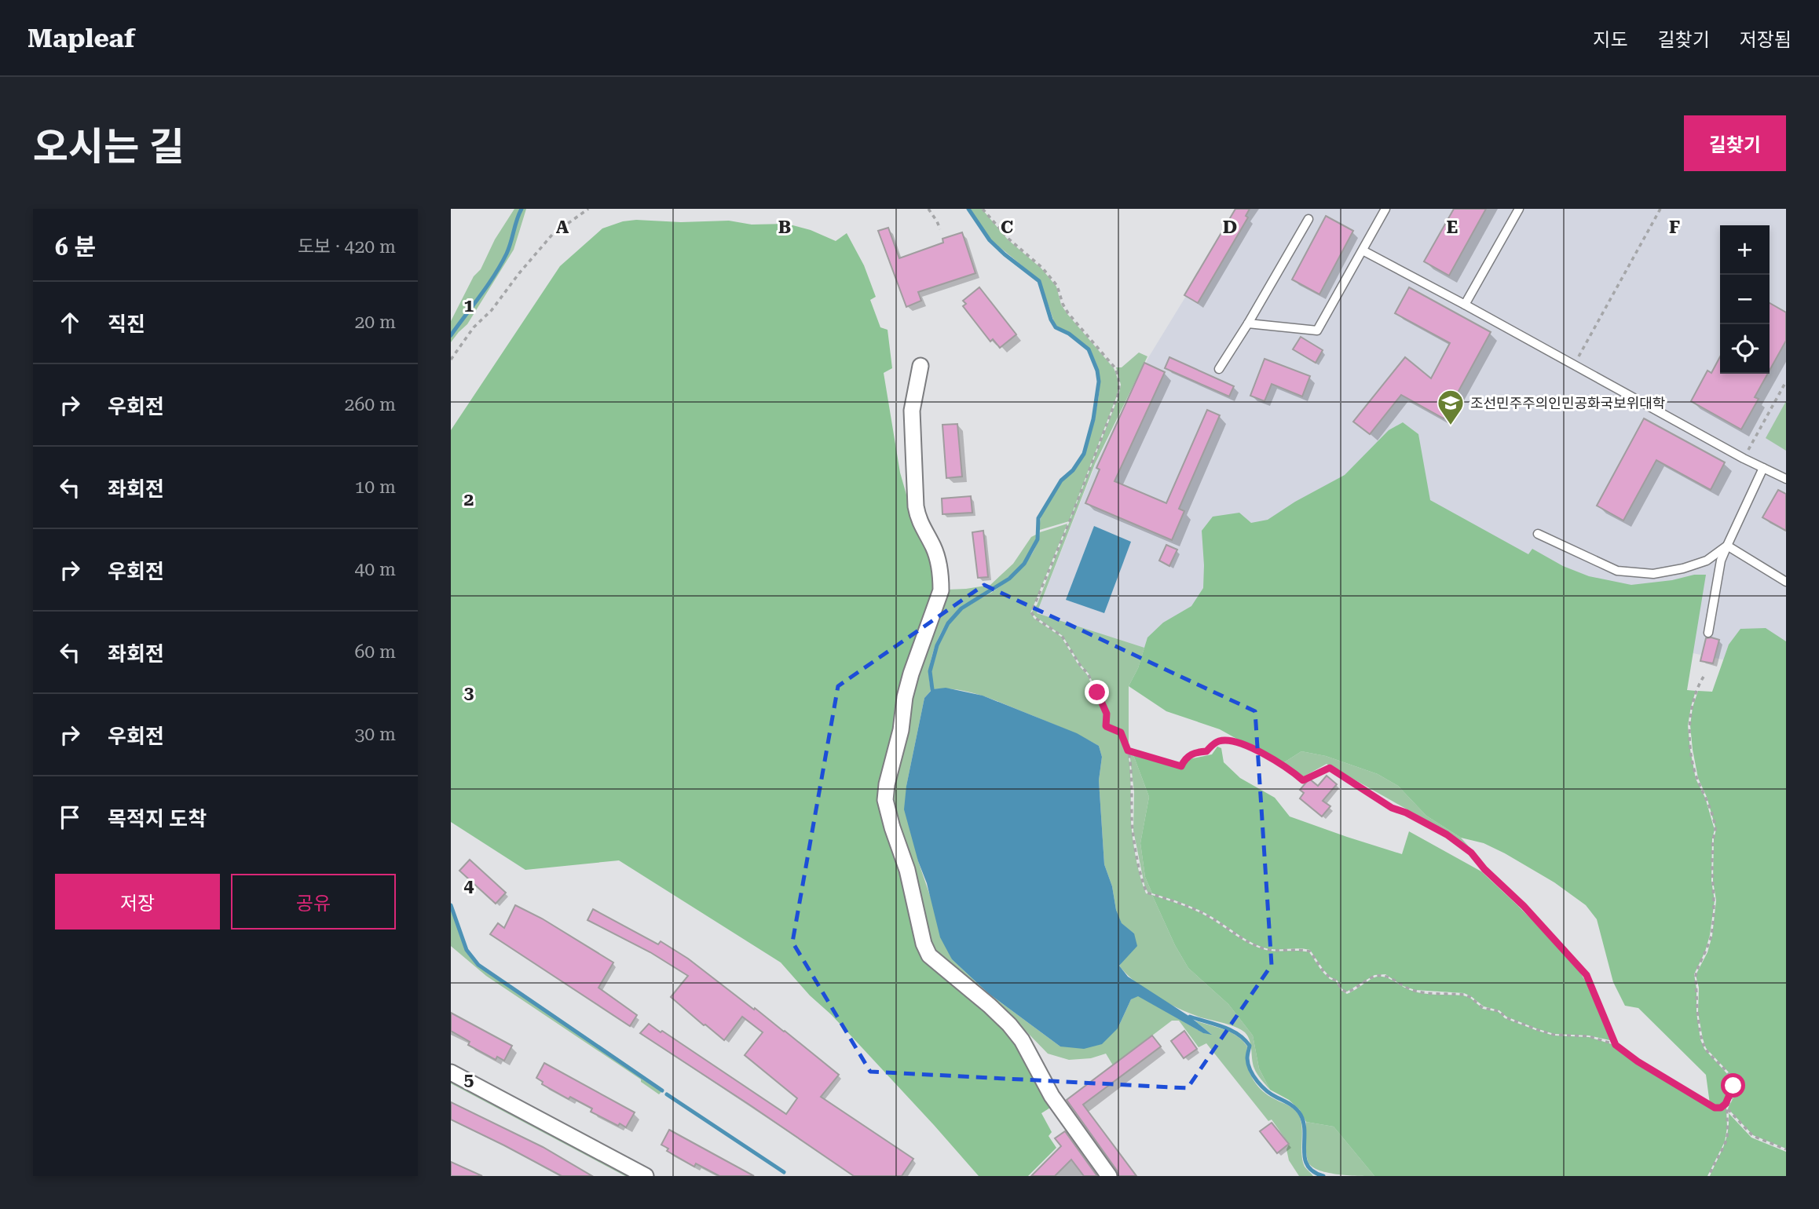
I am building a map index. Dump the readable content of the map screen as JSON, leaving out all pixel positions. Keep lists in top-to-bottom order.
{
  "places": {
    "school or university": ["조선민주주의인민공화국보위대학"]
  },
  "page": {
    "header": "Mapleaf",
    "nav": ["지도", "길찾기", "저장됨"],
    "title": "오시는 길",
    "buttons": [
      "길찾기",
      ["저장", "공유"]
    ],
    "heading": ["6 분", "도보 · 420 m"],
    "map_buttons": ["+", "−"],
    "list": [
      ["직진", "20 m"],
      ["우회전", "260 m"],
      ["좌회전", "10 m"],
      ["우회전", "40 m"],
      ["좌회전", "60 m"],
      ["우회전", "30 m"],
      "목적지 도착"
    ]
  },
  "grid": {
    "columns": [
      "A",
      "B",
      "C",
      "D",
      "E",
      "F"
    ],
    "rows": [
      "1",
      "2",
      "3",
      "4",
      "5"
    ]
  }
}
